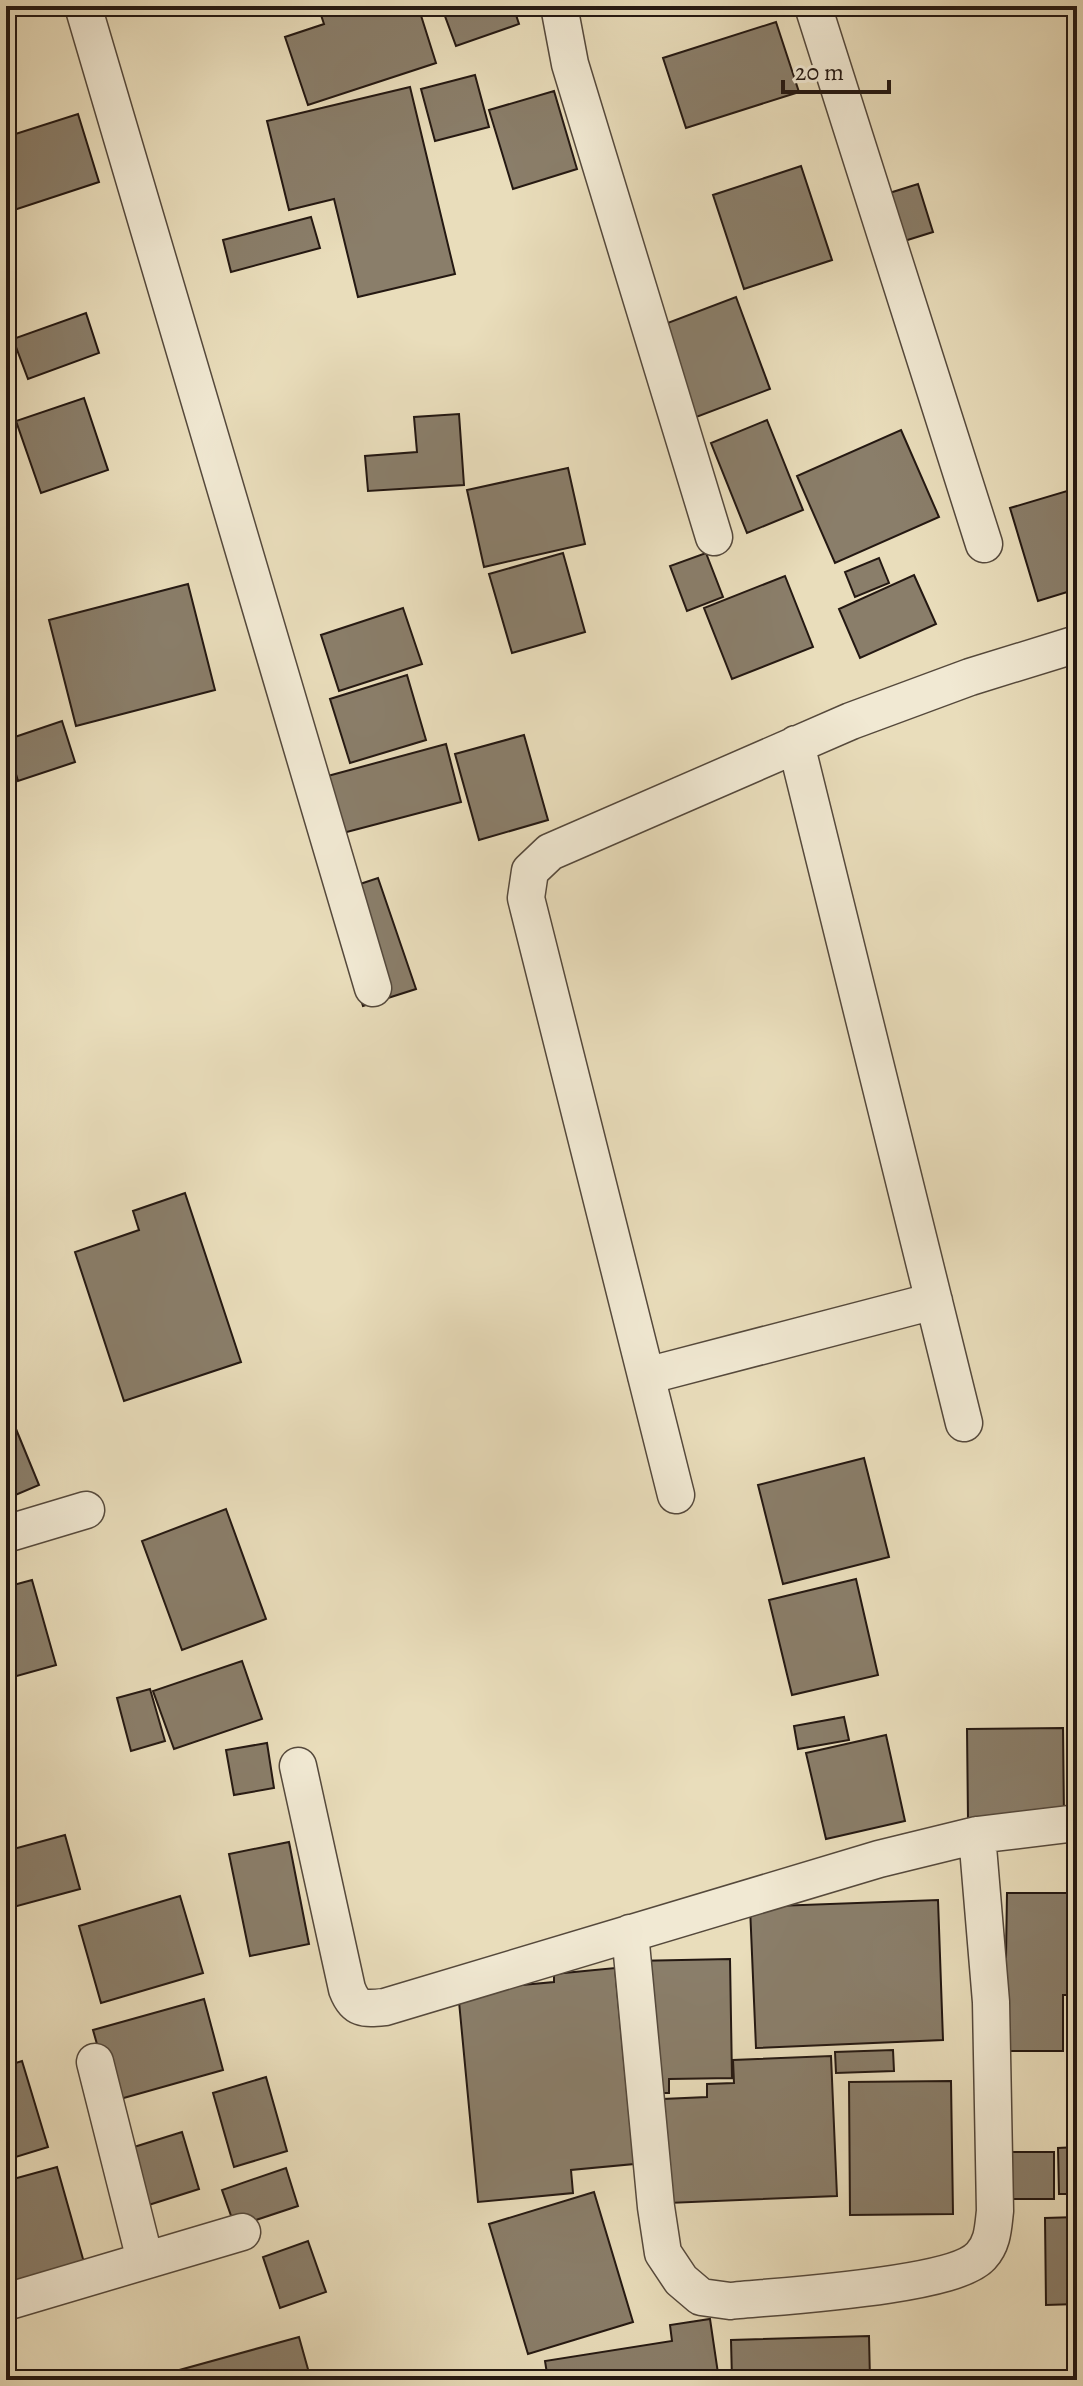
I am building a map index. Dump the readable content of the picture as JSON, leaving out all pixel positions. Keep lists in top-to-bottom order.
{
  "scale_bar": "20 m"
}
